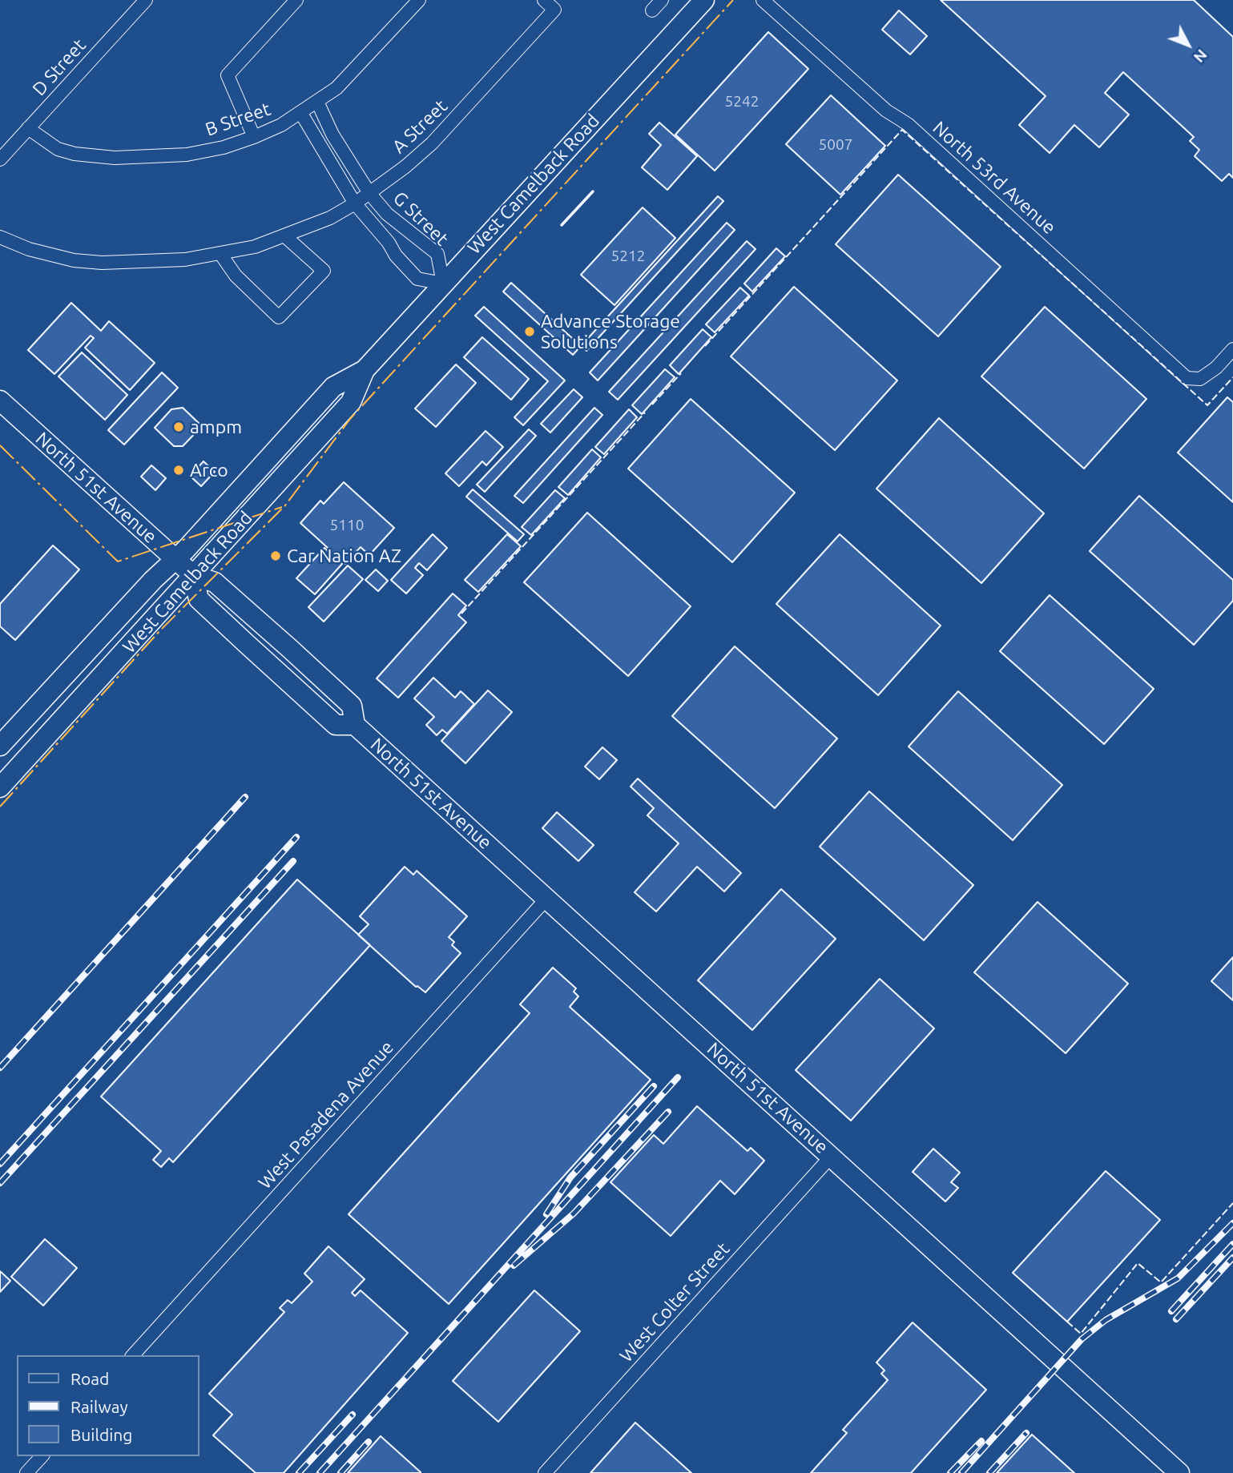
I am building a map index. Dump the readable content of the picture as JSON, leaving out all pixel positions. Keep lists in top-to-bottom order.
{
  "streets": {
    "main road": ["West Camelback Road", "North 51st Avenue"],
    "street": [
      "D Street",
      "B Street",
      "A Street",
      "North 53rd Avenue",
      "G Street",
      "West Pasadena Avenue",
      "West Colter Street"
    ]
  },
  "crossings": [
    ["D Street", "B Street"],
    ["B Street", "G Street"],
    ["A Street", "G Street"],
    ["West Camelback Road", "G Street"],
    ["West Camelback Road", "North 51st Avenue"],
    ["North 51st Avenue", "West Pasadena Avenue"],
    ["North 51st Avenue", "West Colter Street"]
  ],
  "places": [
    "Advance Storage Solutions",
    "ampm",
    "Arco",
    "Car Nation AZ"
  ],
  "house_numbers": [
    "5242",
    "5007",
    "5212",
    "5110"
  ],
  "legend": ["Road", "Railway", "Building"],
  "north": "bottom right"
}
